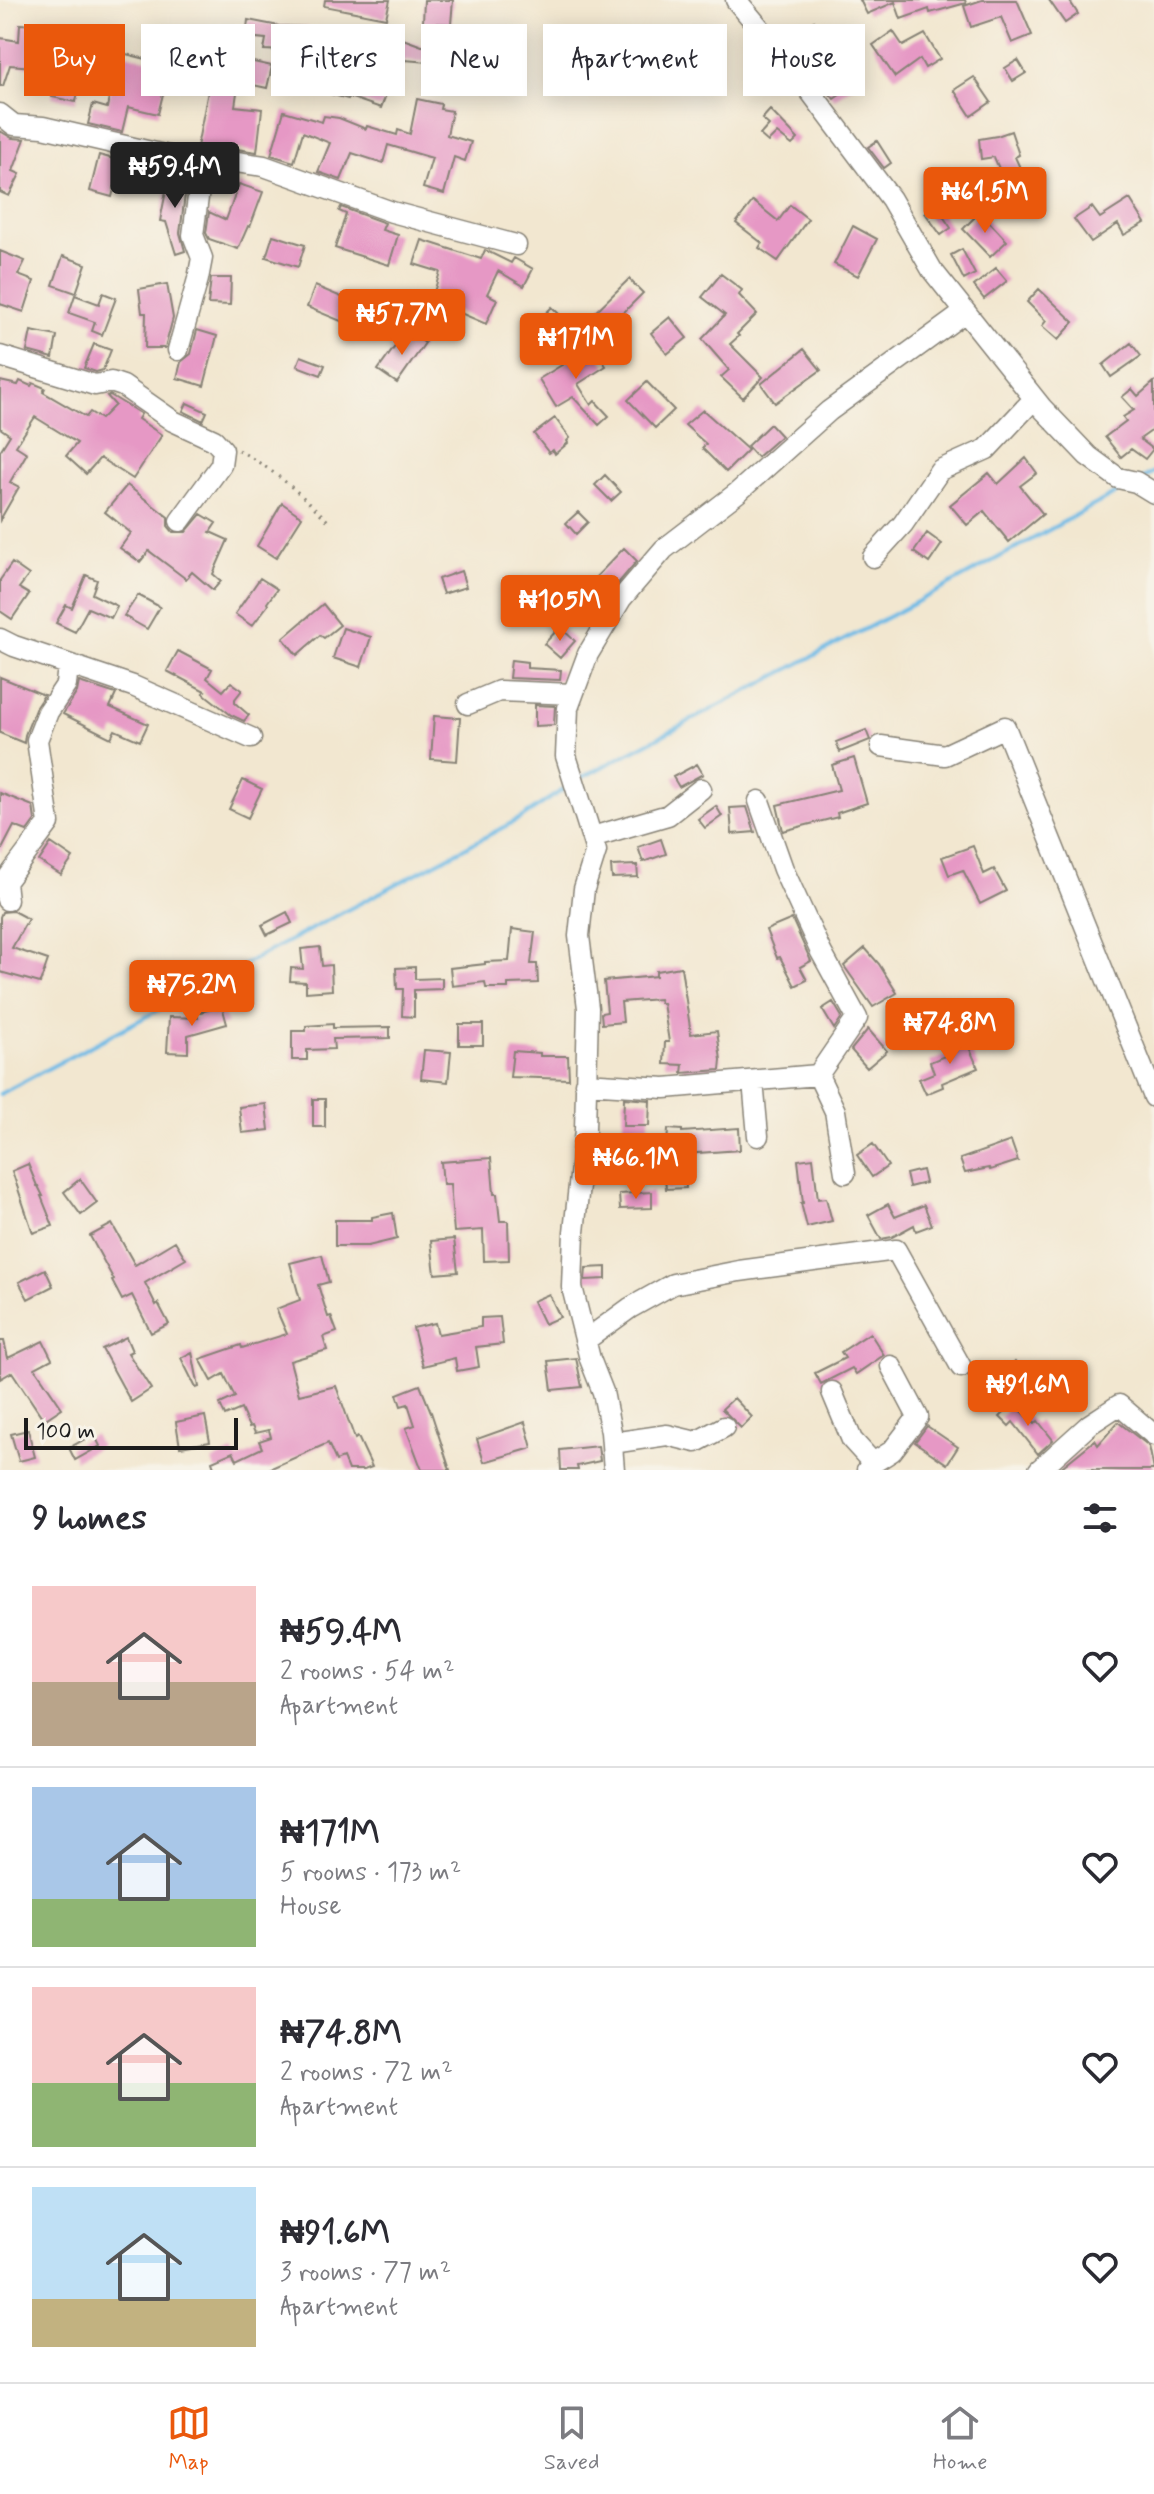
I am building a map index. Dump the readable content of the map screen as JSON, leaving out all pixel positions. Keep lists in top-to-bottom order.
{
  "scale_bar": "100 m",
  "page": {
    "chip": [
      "Buy",
      "Rent",
      "Filters",
      "New",
      "Apartment",
      "House"
    ],
    "price": [
      "₦59.4M",
      "₦61.5M",
      "₦57.7M",
      "₦171M",
      "₦105M",
      "₦75.2M",
      "₦74.8M",
      "₦66.1M",
      "₦91.6M"
    ],
    "scale": "100 m",
    "heading": "9 homes",
    "list": [
      {
        "name": "₦59.4M",
        "note": "2 rooms · 54 m² · Apartment"
      },
      {
        "name": "₦171M",
        "note": "5 rooms · 173 m² · House"
      },
      {
        "name": "₦74.8M",
        "note": "2 rooms · 72 m² · Apartment"
      },
      {
        "name": "₦91.6M",
        "note": "3 rooms · 77 m² · Apartment"
      }
    ],
    "tabs": ["Map", "Saved", "Home"]
  }
}
